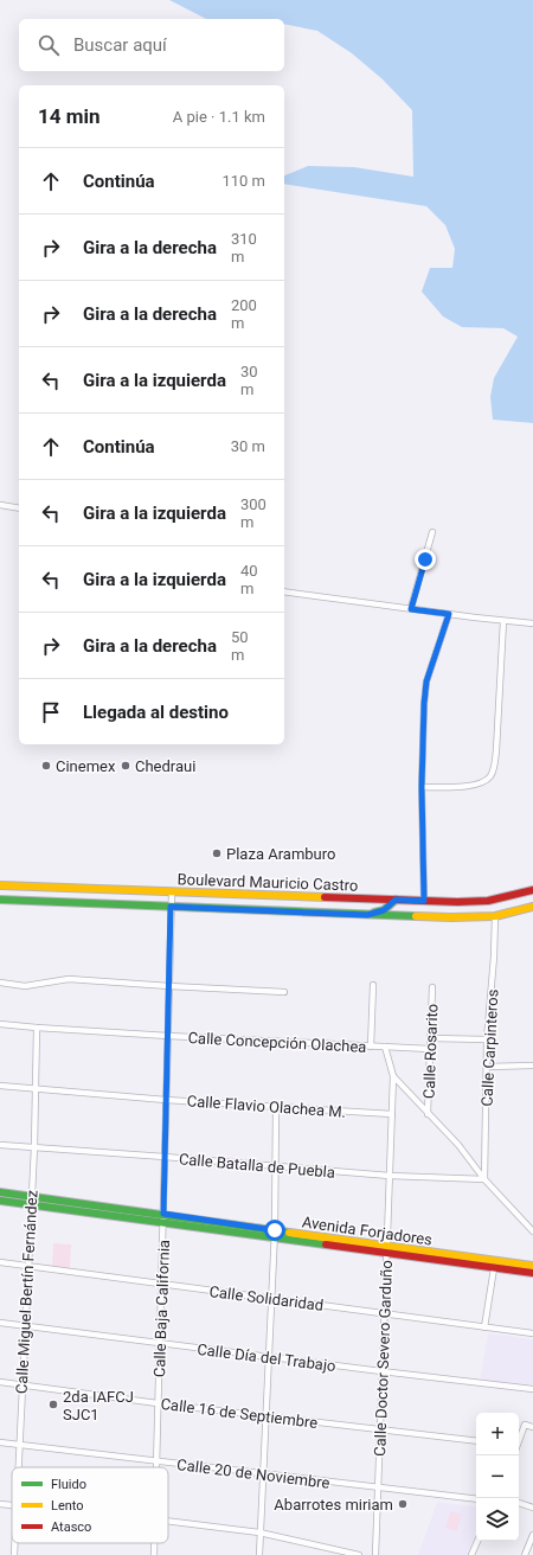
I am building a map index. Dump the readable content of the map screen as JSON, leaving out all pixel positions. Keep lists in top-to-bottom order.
{
  "streets": {
    "main road": ["Boulevard Mauricio Castro", "Avenida Forjadores"],
    "street": [
      "Calle Concepción Olachea",
      "Calle Carpinteros",
      "Calle Rosarito",
      "Calle Flavio Olachea M.",
      "Calle Batalla de Puebla",
      "Calle Miguel Bertín Fernández",
      "Calle Solidaridad",
      "Calle Baja California",
      "Calle Día del Trabajo",
      "Calle Doctor Severo Garduño",
      "Calle 16 de Septiembre",
      "Calle 20 de Noviembre"
    ]
  },
  "crossings": [
    ["Boulevard Mauricio Castro", "Calle Carpinteros"],
    ["Boulevard Mauricio Castro", "Calle Baja California"],
    ["Calle Concepción Olachea", "Calle Carpinteros"],
    ["Calle Concepción Olachea", "Calle Rosarito"],
    ["Calle Concepción Olachea", "Calle Batalla de Puebla"],
    ["Calle Concepción Olachea", "Calle Miguel Bertín Fernández"],
    ["Calle Concepción Olachea", "Calle Baja California"],
    ["Calle Concepción Olachea", "Calle Doctor Severo Garduño"],
    ["Calle Carpinteros", "Calle Batalla de Puebla"],
    ["Calle Flavio Olachea M.", "Calle Miguel Bertín Fernández"],
    ["Calle Flavio Olachea M.", "Calle Baja California"],
    ["Calle Flavio Olachea M.", "Calle Doctor Severo Garduño"],
    ["Calle Batalla de Puebla", "Calle Miguel Bertín Fernández"],
    ["Calle Batalla de Puebla", "Calle Baja California"],
    ["Calle Batalla de Puebla", "Calle Doctor Severo Garduño"],
    ["Avenida Forjadores", "Calle Miguel Bertín Fernández"],
    ["Avenida Forjadores", "Calle Baja California"],
    ["Avenida Forjadores", "Calle Doctor Severo Garduño"],
    ["Calle Miguel Bertín Fernández", "Calle Solidaridad"],
    ["Calle Miguel Bertín Fernández", "Calle Día del Trabajo"],
    ["Calle Miguel Bertín Fernández", "Calle 16 de Septiembre"],
    ["Calle Miguel Bertín Fernández", "Calle 20 de Noviembre"],
    ["Calle Solidaridad", "Calle Baja California"],
    ["Calle Solidaridad", "Calle Doctor Severo Garduño"],
    ["Calle Baja California", "Calle Día del Trabajo"],
    ["Calle Baja California", "Calle 16 de Septiembre"],
    ["Calle Baja California", "Calle 20 de Noviembre"],
    ["Calle Día del Trabajo", "Calle Doctor Severo Garduño"],
    ["Calle Doctor Severo Garduño", "Calle 16 de Septiembre"],
    ["Calle Doctor Severo Garduño", "Calle 20 de Noviembre"]
  ],
  "places": [
    "Cinemex",
    "Chedraui",
    "Plaza Aramburo",
    "2da IAFCJ SJC1",
    "Abarrotes miriam"
  ],
  "legend": ["Fluido", "Lento", "Atasco"],
  "page": {
    "search": "Buscar aquí",
    "heading": ["14 min", "A pie · 1.1 km"],
    "list": [
      ["Continúa", "110 m"],
      ["Gira a la derecha", "310 m"],
      ["Gira a la derecha", "200 m"],
      ["Gira a la izquierda", "30 m"],
      ["Continúa", "30 m"],
      ["Gira a la izquierda", "300 m"],
      ["Gira a la izquierda", "40 m"],
      ["Gira a la derecha", "50 m"],
      "Llegada al destino"
    ],
    "map_buttons": ["+", "−"]
  }
}
